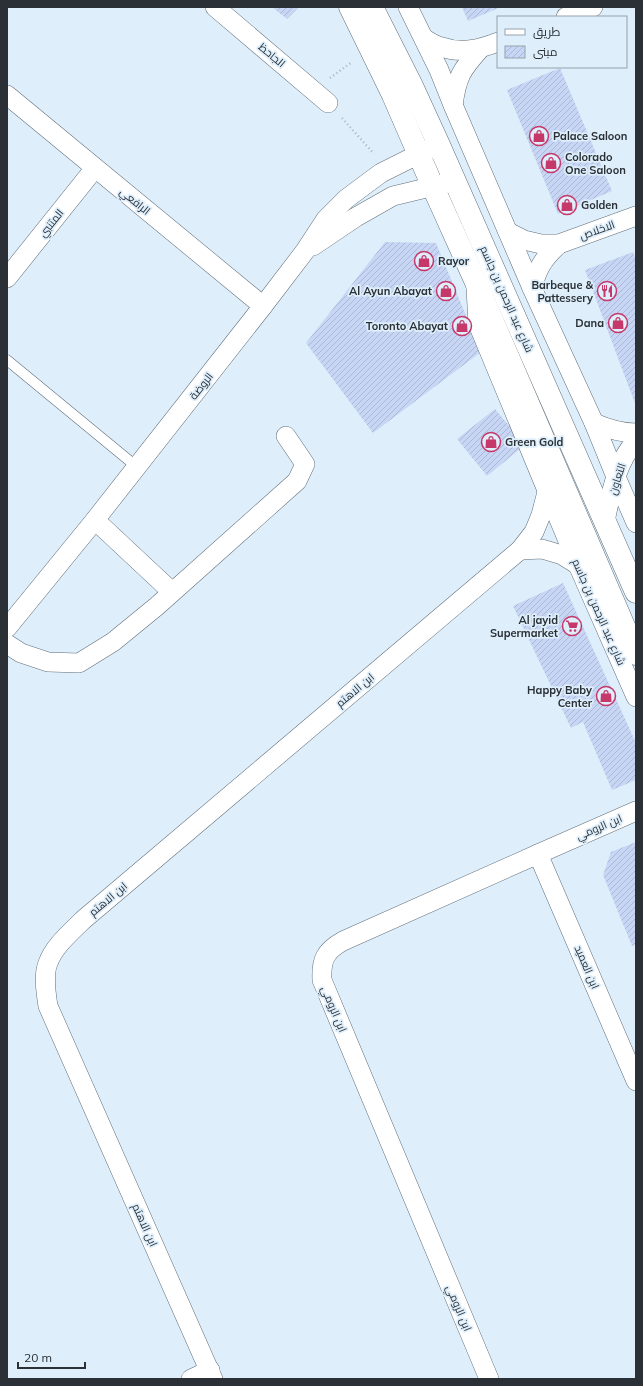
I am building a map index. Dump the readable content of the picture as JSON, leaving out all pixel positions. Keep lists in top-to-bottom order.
{
  "streets": {
    "main road": ["شارع عبد الرحمن بن جاسم"],
    "street": [
      "الجاحظ",
      "الرافعي",
      "المتنبي",
      "الاخلاص",
      "الروضة",
      "التعاون",
      "ابن الاهتم",
      "ابن الرومي",
      "ابن العميد"
    ]
  },
  "crossings": [
    ["الرافعي", "المتنبي"],
    ["الرافعي", "الروضة"],
    ["شارع عبد الرحمن بن جاسم", "الروضة"],
    ["شارع عبد الرحمن بن جاسم", "التعاون"],
    ["شارع عبد الرحمن بن جاسم", "ابن الاهتم"],
    ["ابن الرومي", "ابن العميد"]
  ],
  "places": {
    "shop": [
      "Palace Saloon",
      "Colorado One Saloon",
      "Golden",
      "Rayor",
      "Al Ayun Abayat",
      "Dana",
      "Toronto Abayat",
      "Green Gold",
      "Happy Baby Center"
    ],
    "restaurant": ["Barbeque & Pattessery"],
    "supermarket": ["Al jayid Supermarket"]
  },
  "legend": ["طريق", "مبنى"],
  "scale_bar": "20 m"
}
